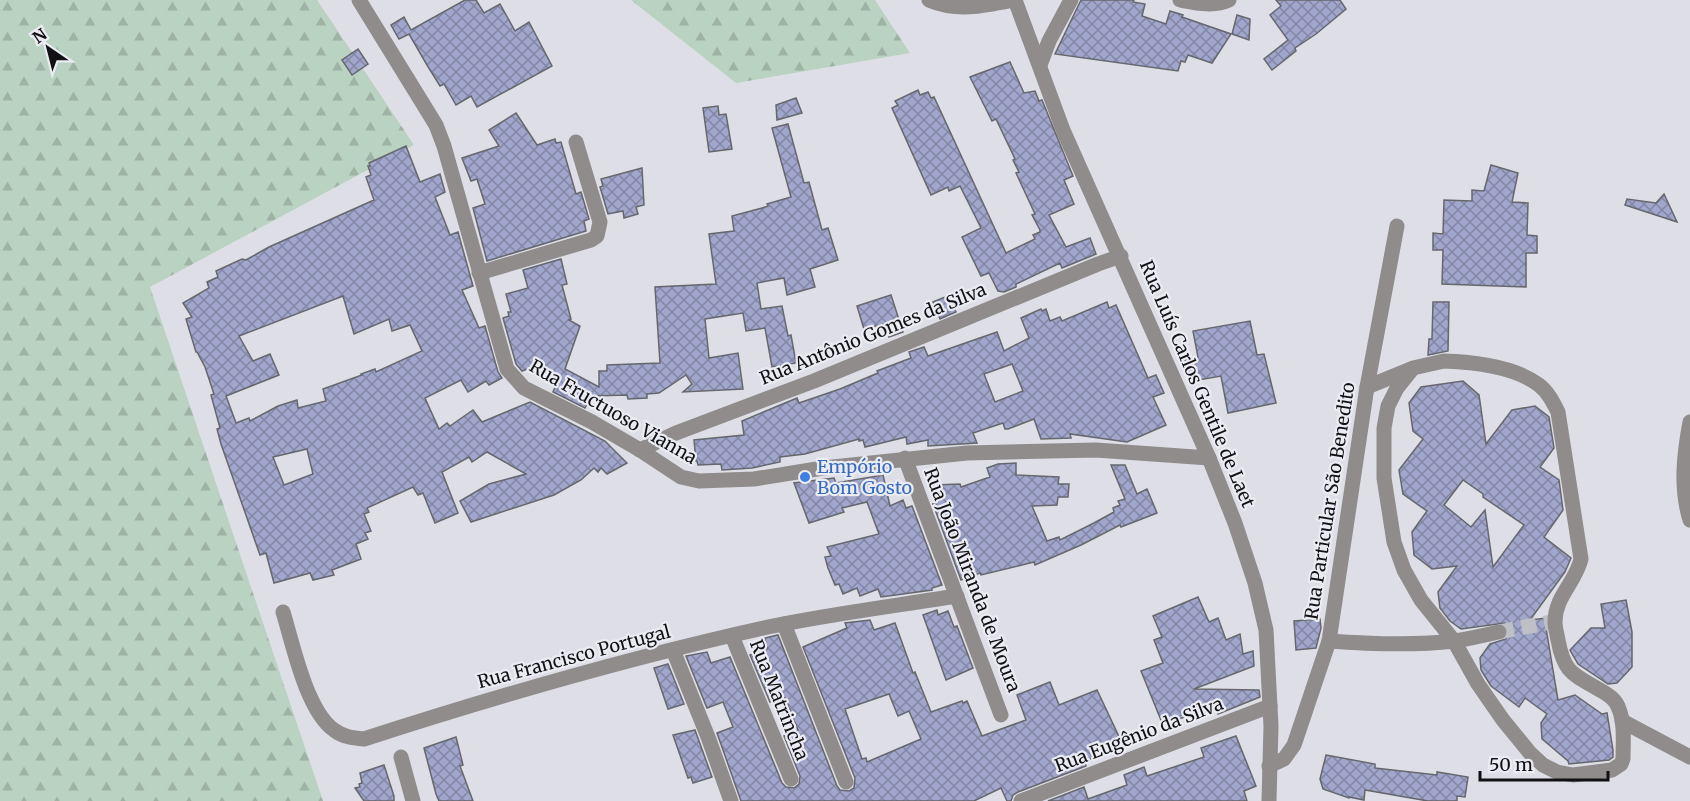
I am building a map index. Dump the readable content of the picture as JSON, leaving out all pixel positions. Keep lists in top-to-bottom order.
{
  "streets": {
    "street": [
      "Rua Antônio Gomes da Silva",
      "Rua Luís Carlos Gentile de Laet",
      "Rua Fructuoso Vianna",
      "Rua Particular São Benedito",
      "Rua João Miranda de Moura",
      "Rua Francisco Portugal",
      "Rua Matrincha",
      "Rua Eugênio da Silva"
    ]
  },
  "crossings": [
    ["Rua Antônio Gomes da Silva", "Rua Luís Carlos Gentile de Laet"],
    ["Rua Antônio Gomes da Silva", "Rua Fructuoso Vianna"],
    ["Rua Luís Carlos Gentile de Laet", "Rua Fructuoso Vianna"],
    ["Rua Luís Carlos Gentile de Laet", "Rua Particular São Benedito"],
    ["Rua Luís Carlos Gentile de Laet", "Rua Eugênio da Silva"],
    ["Rua Fructuoso Vianna", "Rua João Miranda de Moura"],
    ["Rua João Miranda de Moura", "Rua Francisco Portugal"],
    ["Rua Francisco Portugal", "Rua Matrincha"]
  ],
  "places": ["Empório Bom Gosto"],
  "scale_bar": "50 m",
  "north": "top left"
}
